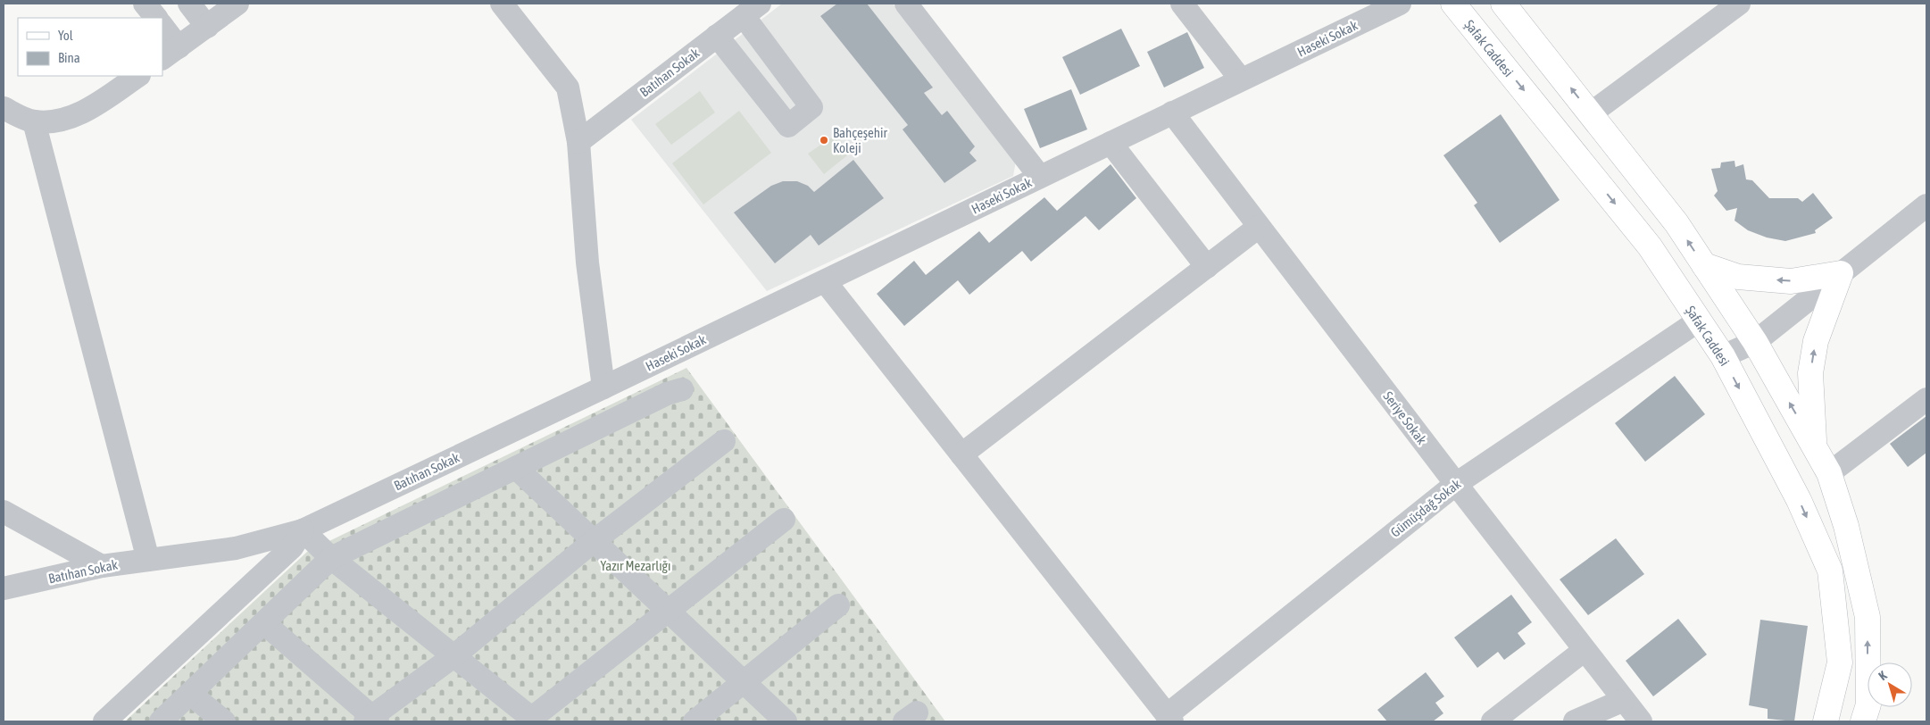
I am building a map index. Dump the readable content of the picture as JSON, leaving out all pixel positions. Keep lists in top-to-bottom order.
{
  "streets": {
    "main road": ["Şafak Caddesi"],
    "street": [
      "Haseki Sokak",
      "Batıhan Sokak",
      "Seriye Sokak",
      "Gümüşdağ Sokak"
    ]
  },
  "crossings": [
    ["Haseki Sokak", "Batıhan Sokak"],
    ["Haseki Sokak", "Seriye Sokak"],
    ["Şafak Caddesi", "Gümüşdağ Sokak"],
    ["Seriye Sokak", "Gümüşdağ Sokak"]
  ],
  "parks": ["Yazır Mezarlığı"],
  "places": ["Bahçeşehir Koleji"],
  "legend": ["Yol", "Bina"],
  "north": "top left"
}
